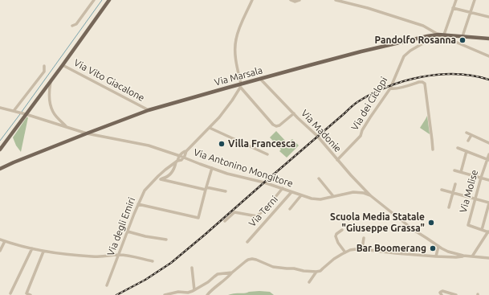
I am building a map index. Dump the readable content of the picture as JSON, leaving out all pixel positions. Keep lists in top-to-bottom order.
{
  "streets": {
    "main road": ["Via Marsala"],
    "street": [
      "Via Vito Giacalone",
      "Via dei Ciclopi",
      "Via Madonie",
      "Via Antonino Mongitore",
      "Via Molise",
      "Via Terni",
      "Via degli Emiri"
    ]
  },
  "crossings": [
    ["Via Marsala", "Via Vito Giacalone"],
    ["Via Marsala", "Via dei Ciclopi"],
    ["Via Marsala", "Via Madonie"],
    ["Via Marsala", "Via Antonino Mongitore"],
    ["Via Marsala", "Via degli Emiri"],
    ["Via dei Ciclopi", "Via Madonie"],
    ["Via Madonie", "Via Antonino Mongitore"],
    ["Via Antonino Mongitore", "Via Terni"],
    ["Via Antonino Mongitore", "Via degli Emiri"]
  ],
  "places": [
    "Pandolfo Rosanna",
    "Villa Francesca",
    "Scuola Media Statale \"Giuseppe Grassa\"",
    "Bar Boomerang"
  ]
}
